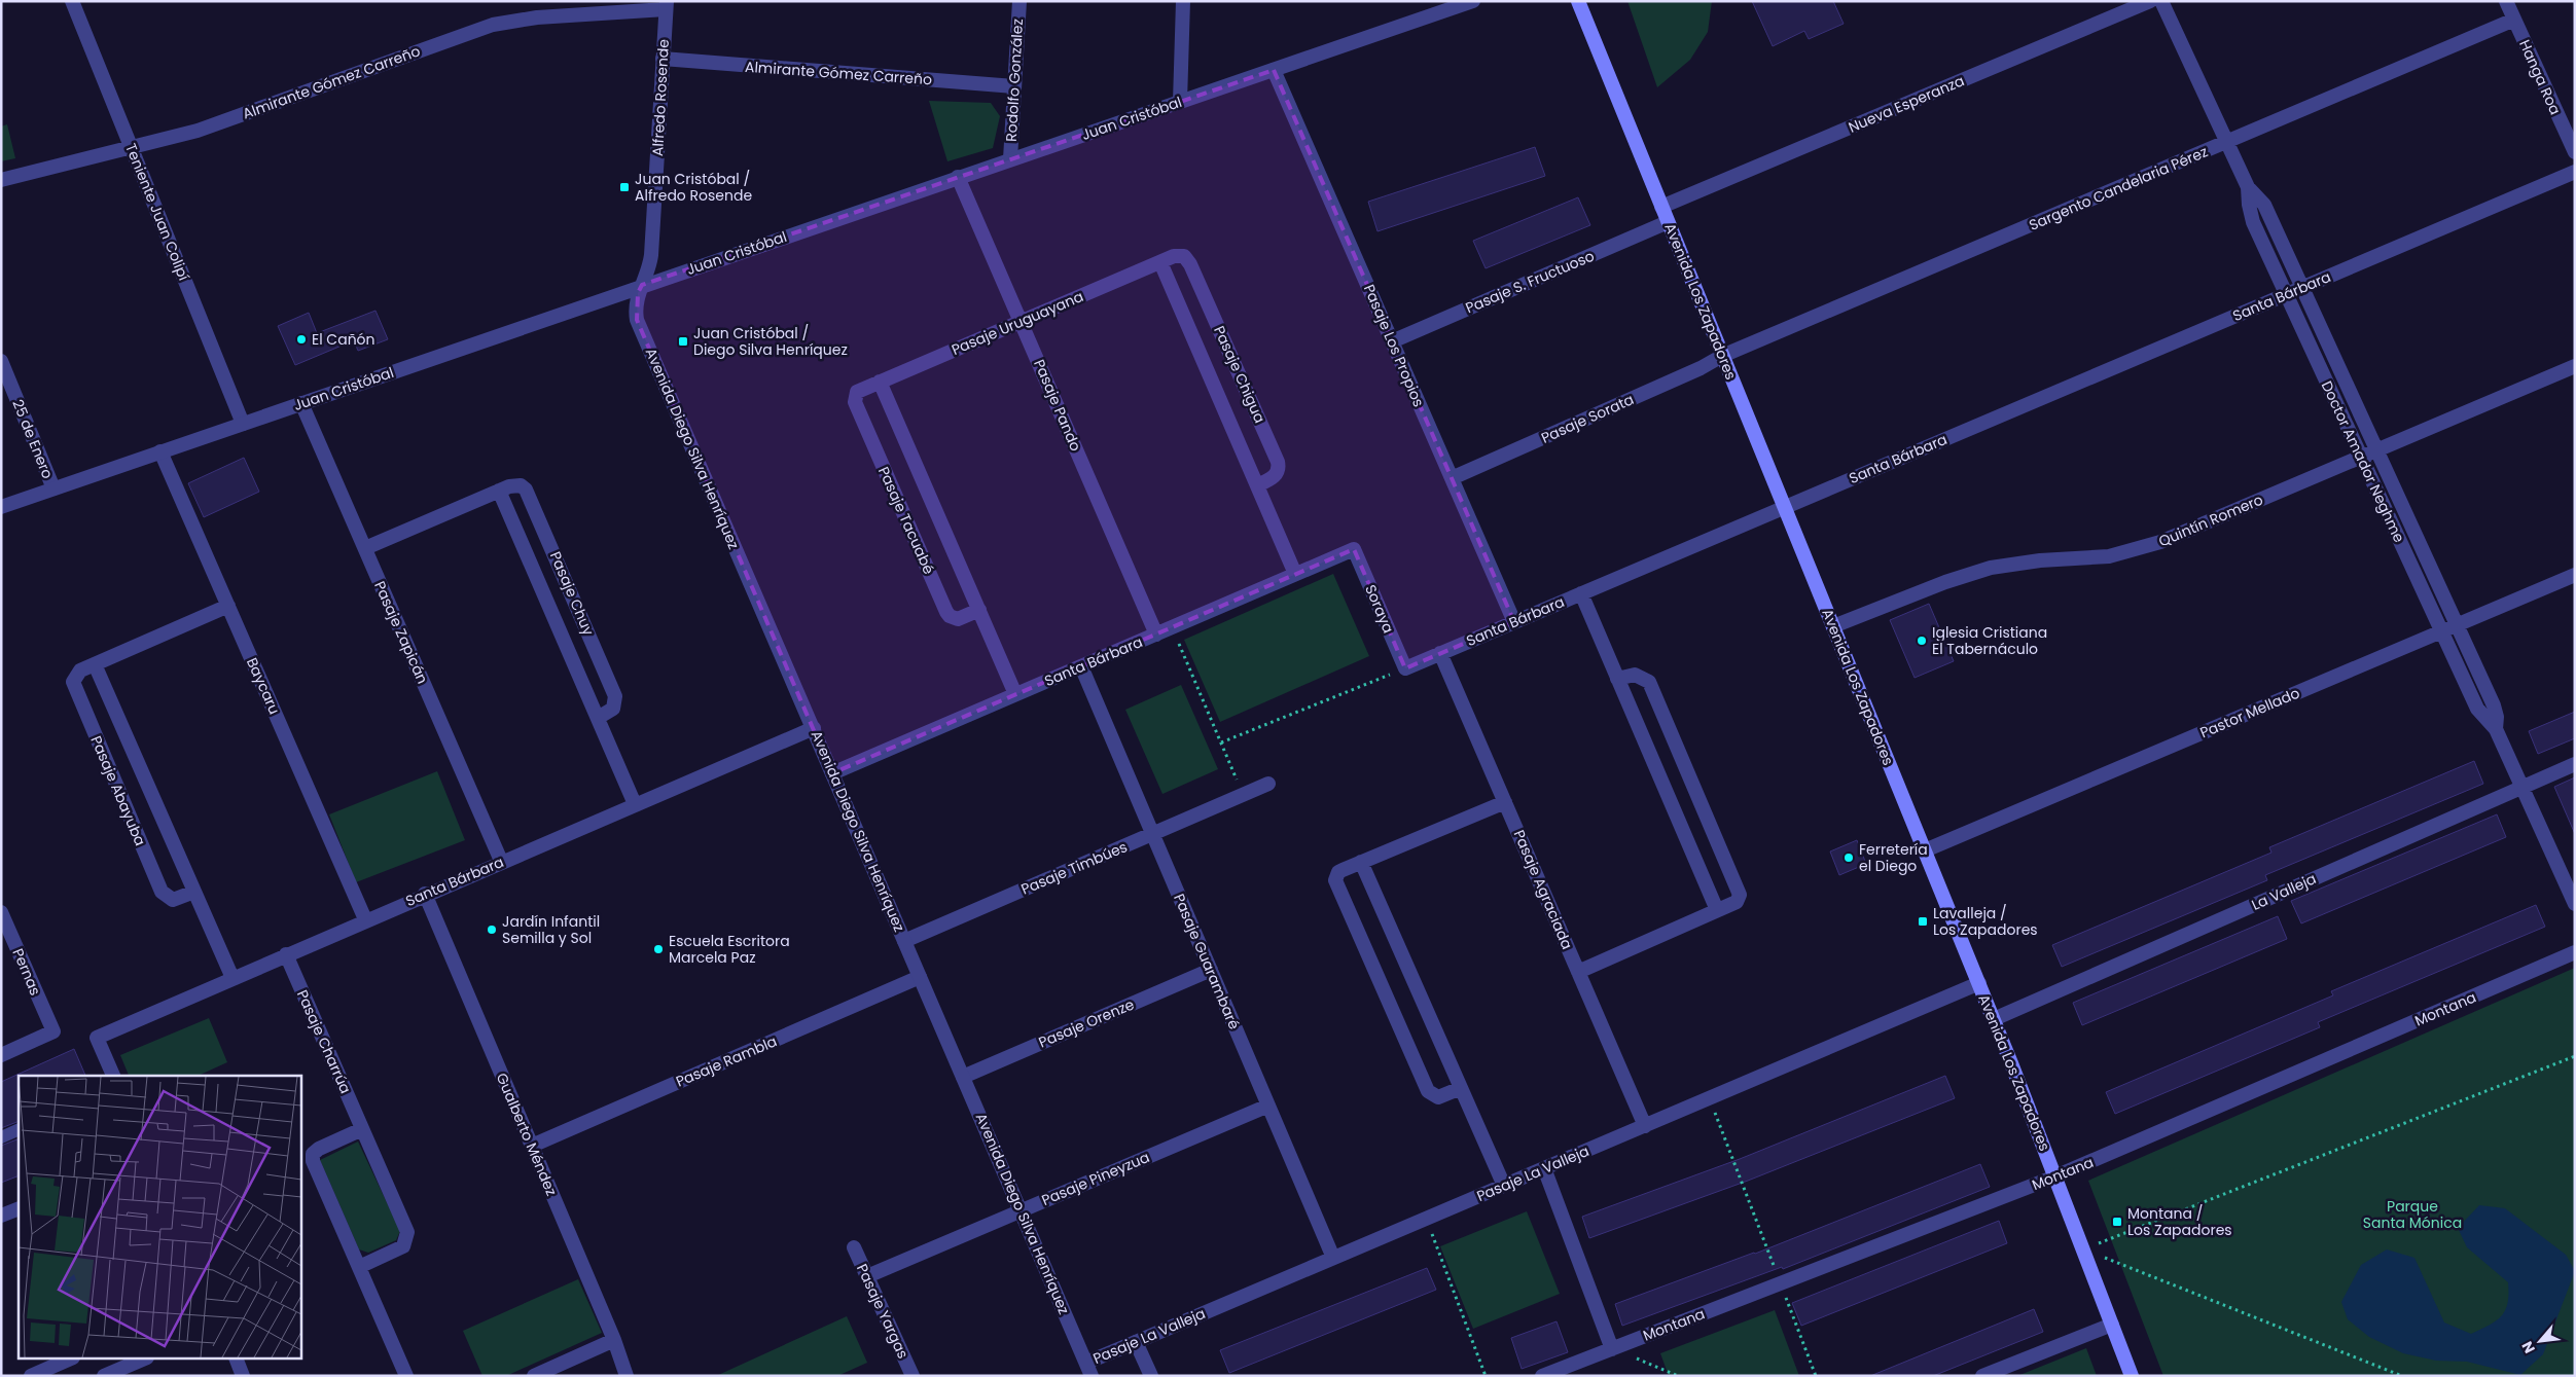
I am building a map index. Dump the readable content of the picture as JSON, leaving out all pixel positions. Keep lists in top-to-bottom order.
{
  "streets": {
    "main road": ["Avenida Los Zapadores"],
    "street": [
      "Almirante Gómez Carreño",
      "Hanga Roa",
      "Rodolfo González",
      "Alfredo Rosende",
      "Nueva Esperanza",
      "Juan Cristóbal",
      "Sargento Candelaria Pérez",
      "Teniente Juan Colipí",
      "Pasaje S. Fructuoso",
      "Santa Bárbara",
      "Pasaje Uruguayana",
      "Pasaje Los Propios",
      "Pasaje Chigua",
      "Pasaje Pando",
      "Pasaje Sorata",
      "25 de Enero",
      "Avenida Diego Silva Henríquez",
      "Doctor Amador Neghme",
      "Pasaje Tacuabé",
      "Quintín Romero",
      "Pasaje Chuy",
      "Soraya",
      "Pasaje Zapicán",
      "Baycaru",
      "Pastor Mellado",
      "Pasaje Abayuba",
      "Pasaje Timbúes",
      "Pasaje Agraciada",
      "La Valleja",
      "Pasaje Guarambaré",
      "Pernas",
      "Montana",
      "Pasaje Orenze",
      "Pasaje Charrúa",
      "Pasaje Rambla",
      "Gualberto Méndez",
      "Pasaje La Valleja",
      "Pasaje Pineyzua",
      "Pasaje Yargas"
    ]
  },
  "crossings": [
    ["Almirante Gómez Carreño", "Rodolfo González"],
    ["Almirante Gómez Carreño", "Alfredo Rosende"],
    ["Almirante Gómez Carreño", "Teniente Juan Colipí"],
    ["Hanga Roa", "Sargento Candelaria Pérez"],
    ["Rodolfo González", "Juan Cristóbal"],
    ["Alfredo Rosende", "Juan Cristóbal"],
    ["Alfredo Rosende", "Avenida Diego Silva Henríquez"],
    ["Nueva Esperanza", "Avenida Los Zapadores"],
    ["Juan Cristóbal", "Teniente Juan Colipí"],
    ["Juan Cristóbal", "Pasaje Los Propios"],
    ["Juan Cristóbal", "Pasaje Pando"],
    ["Juan Cristóbal", "25 de Enero"],
    ["Juan Cristóbal", "Avenida Diego Silva Henríquez"],
    ["Juan Cristóbal", "Pasaje Zapicán"],
    ["Juan Cristóbal", "Baycaru"],
    ["Sargento Candelaria Pérez", "Avenida Los Zapadores"],
    ["Sargento Candelaria Pérez", "Pasaje Sorata"],
    ["Sargento Candelaria Pérez", "Doctor Amador Neghme"],
    ["Pasaje S. Fructuoso", "Avenida Los Zapadores"],
    ["Pasaje S. Fructuoso", "Pasaje Los Propios"],
    ["Santa Bárbara", "Avenida Los Zapadores"],
    ["Santa Bárbara", "Pasaje Los Propios"],
    ["Santa Bárbara", "Pasaje Chigua"],
    ["Santa Bárbara", "Pasaje Pando"],
    ["Santa Bárbara", "Avenida Diego Silva Henríquez"],
    ["Santa Bárbara", "Doctor Amador Neghme"],
    ["Santa Bárbara", "Pasaje Chuy"],
    ["Santa Bárbara", "Soraya"],
    ["Santa Bárbara", "Pasaje Zapicán"],
    ["Santa Bárbara", "Baycaru"],
    ["Santa Bárbara", "Pasaje Abayuba"],
    ["Santa Bárbara", "Pasaje Agraciada"],
    ["Santa Bárbara", "Pasaje Guarambaré"],
    ["Santa Bárbara", "Pasaje Charrúa"],
    ["Santa Bárbara", "Gualberto Méndez"],
    ["Avenida Los Zapadores", "Pasaje Sorata"],
    ["Avenida Los Zapadores", "Quintín Romero"],
    ["Avenida Los Zapadores", "Pastor Mellado"],
    ["Avenida Los Zapadores", "La Valleja"],
    ["Avenida Los Zapadores", "Montana"],
    ["Avenida Los Zapadores", "Pasaje La Valleja"],
    ["Pasaje Uruguayana", "Pasaje Chigua"],
    ["Pasaje Uruguayana", "Pasaje Pando"],
    ["Pasaje Uruguayana", "Pasaje Tacuabé"],
    ["Pasaje Los Propios", "Pasaje Sorata"],
    ["Avenida Diego Silva Henríquez", "Pasaje Timbúes"],
    ["Avenida Diego Silva Henríquez", "Pasaje Orenze"],
    ["Avenida Diego Silva Henríquez", "Pasaje Rambla"],
    ["Avenida Diego Silva Henríquez", "Pasaje La Valleja"],
    ["Avenida Diego Silva Henríquez", "Pasaje Pineyzua"],
    ["Doctor Amador Neghme", "Quintín Romero"],
    ["Doctor Amador Neghme", "Pastor Mellado"],
    ["Doctor Amador Neghme", "La Valleja"],
    ["Pasaje Chuy", "Pasaje Zapicán"],
    ["Baycaru", "Pasaje Abayuba"],
    ["Pasaje Timbúes", "Pasaje Guarambaré"],
    ["Pasaje Agraciada", "Pasaje La Valleja"],
    ["Pasaje Guarambaré", "Pasaje Orenze"],
    ["Pasaje Guarambaré", "Pasaje La Valleja"],
    ["Pasaje Guarambaré", "Pasaje Pineyzua"],
    ["Pasaje Rambla", "Gualberto Méndez"],
    ["Pasaje Pineyzua", "Pasaje Yargas"]
  ],
  "parks": ["Parque Santa Mónica"],
  "places": {
    "transit": [
      "Juan Cristóbal / Alfredo Rosende",
      "Juan Cristóbal / Diego Silva Henríquez",
      "Lavalleja / Los Zapadores",
      "Montana / Los Zapadores"
    ],
    "other": [
      "El Cañón",
      "Iglesia Cristiana El Tabernáculo",
      "Ferretería el Diego",
      "Jardín Infantil Semilla y Sol",
      "Escuela Escritora Marcela Paz"
    ]
  },
  "north": "bottom left"
}
